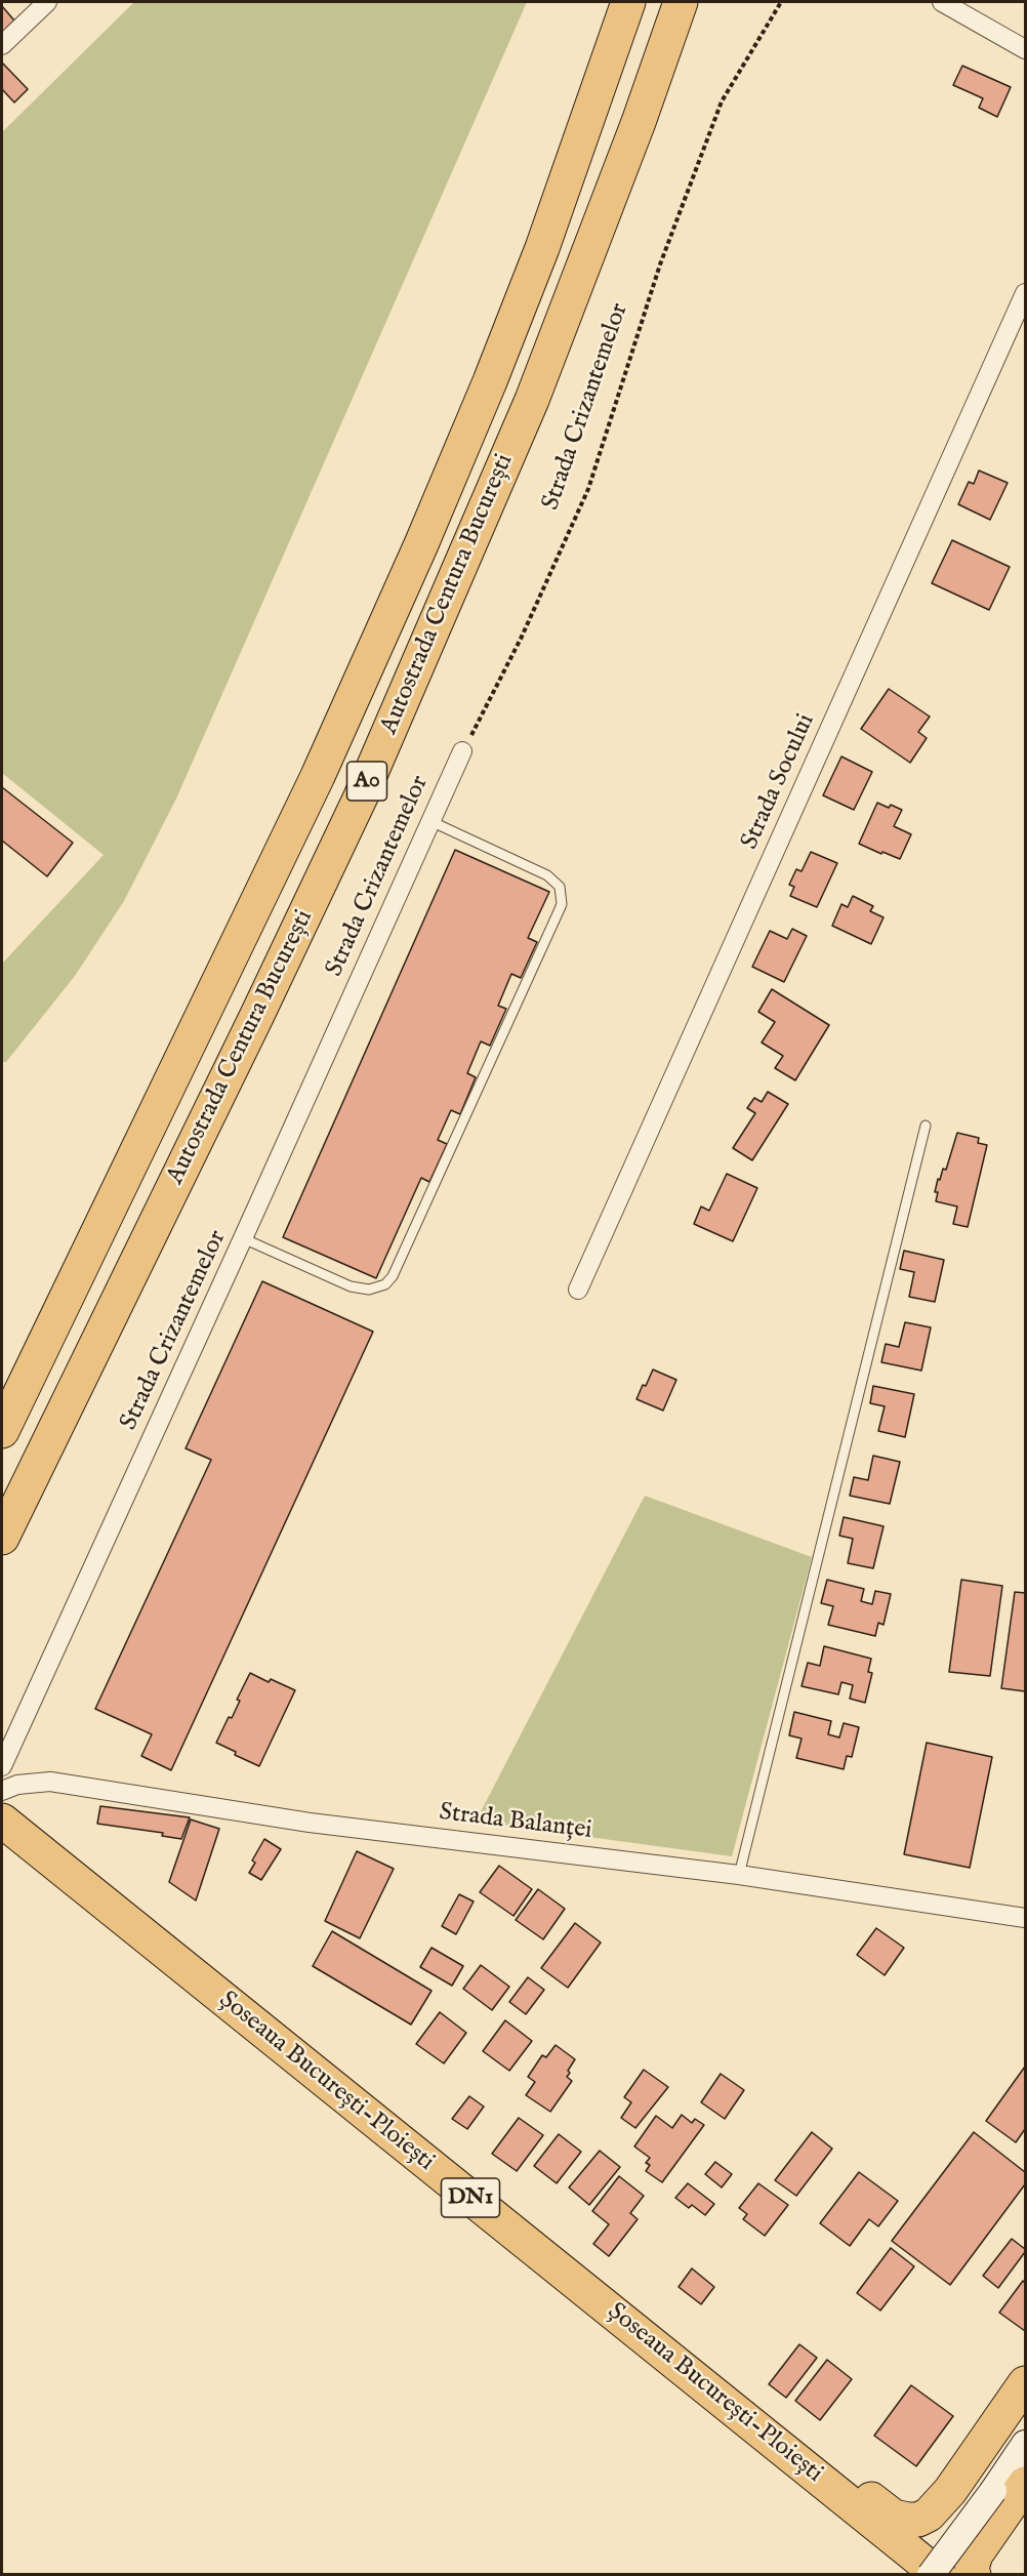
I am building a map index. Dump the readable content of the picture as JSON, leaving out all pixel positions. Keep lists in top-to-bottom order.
{
  "streets": {
    "highway": [
      "Autostrada Centura București",
      "A0",
      "Șoseaua București-Ploiești",
      "DN1"
    ],
    "street": ["Strada Crizantemelor", "Strada Socului", "Strada Balanței"]
  }
}
